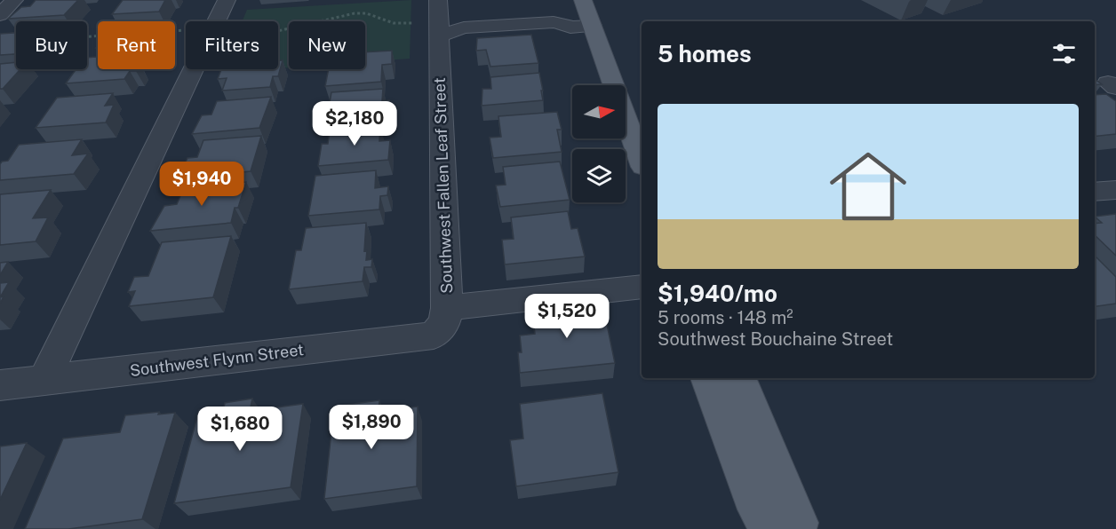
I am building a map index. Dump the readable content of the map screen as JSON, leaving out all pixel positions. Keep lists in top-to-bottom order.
{
  "streets": {
    "street": ["Southwest Fallen Leaf Street", "Southwest Flynn Street"]
  },
  "crossings": [
    ["Southwest Fallen Leaf Street", "Southwest Flynn Street"]
  ],
  "north": "right",
  "page": {
    "chip": [
      "Buy",
      "Rent",
      "Filters",
      "New"
    ],
    "heading": "5 homes",
    "list": [
      {
        "name": "$1,940/mo",
        "note": "5 rooms · 148 m² · Southwest Bouchaine Street"
      }
    ],
    "price": [
      "$2,180",
      "$1,940",
      "$1,520",
      "$1,890",
      "$1,680"
    ]
  }
}
